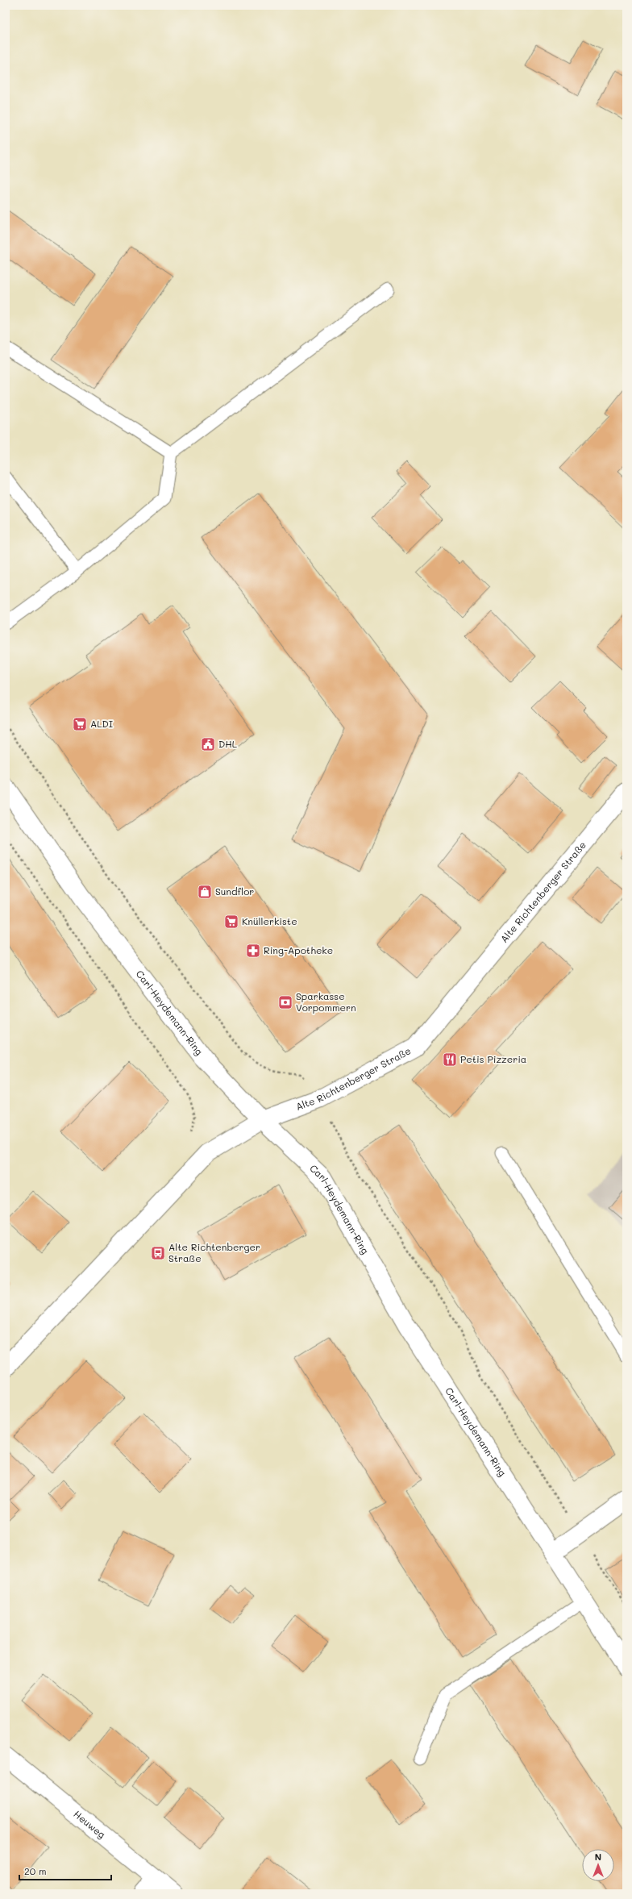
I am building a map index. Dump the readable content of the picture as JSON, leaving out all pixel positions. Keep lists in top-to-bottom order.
{
  "streets": {
    "street": ["Alte Richtenberger Straße", "Carl-Heydemann-Ring", "Heuweg"]
  },
  "crossings": [
    ["Alte Richtenberger Straße", "Carl-Heydemann-Ring"]
  ],
  "places": {
    "supermarket": ["ALDI", "Knüllerkiste"],
    "public building": ["DHL"],
    "shop": ["Sundflor"],
    "pharmacy": ["Ring-Apotheke"],
    "bank": ["Sparkasse Vorpommern"],
    "restaurant": ["Petis Pizzeria"],
    "bus stop": ["Alte Richtenberger Straße"]
  },
  "scale_bar": "20 m",
  "north": "top"
}
